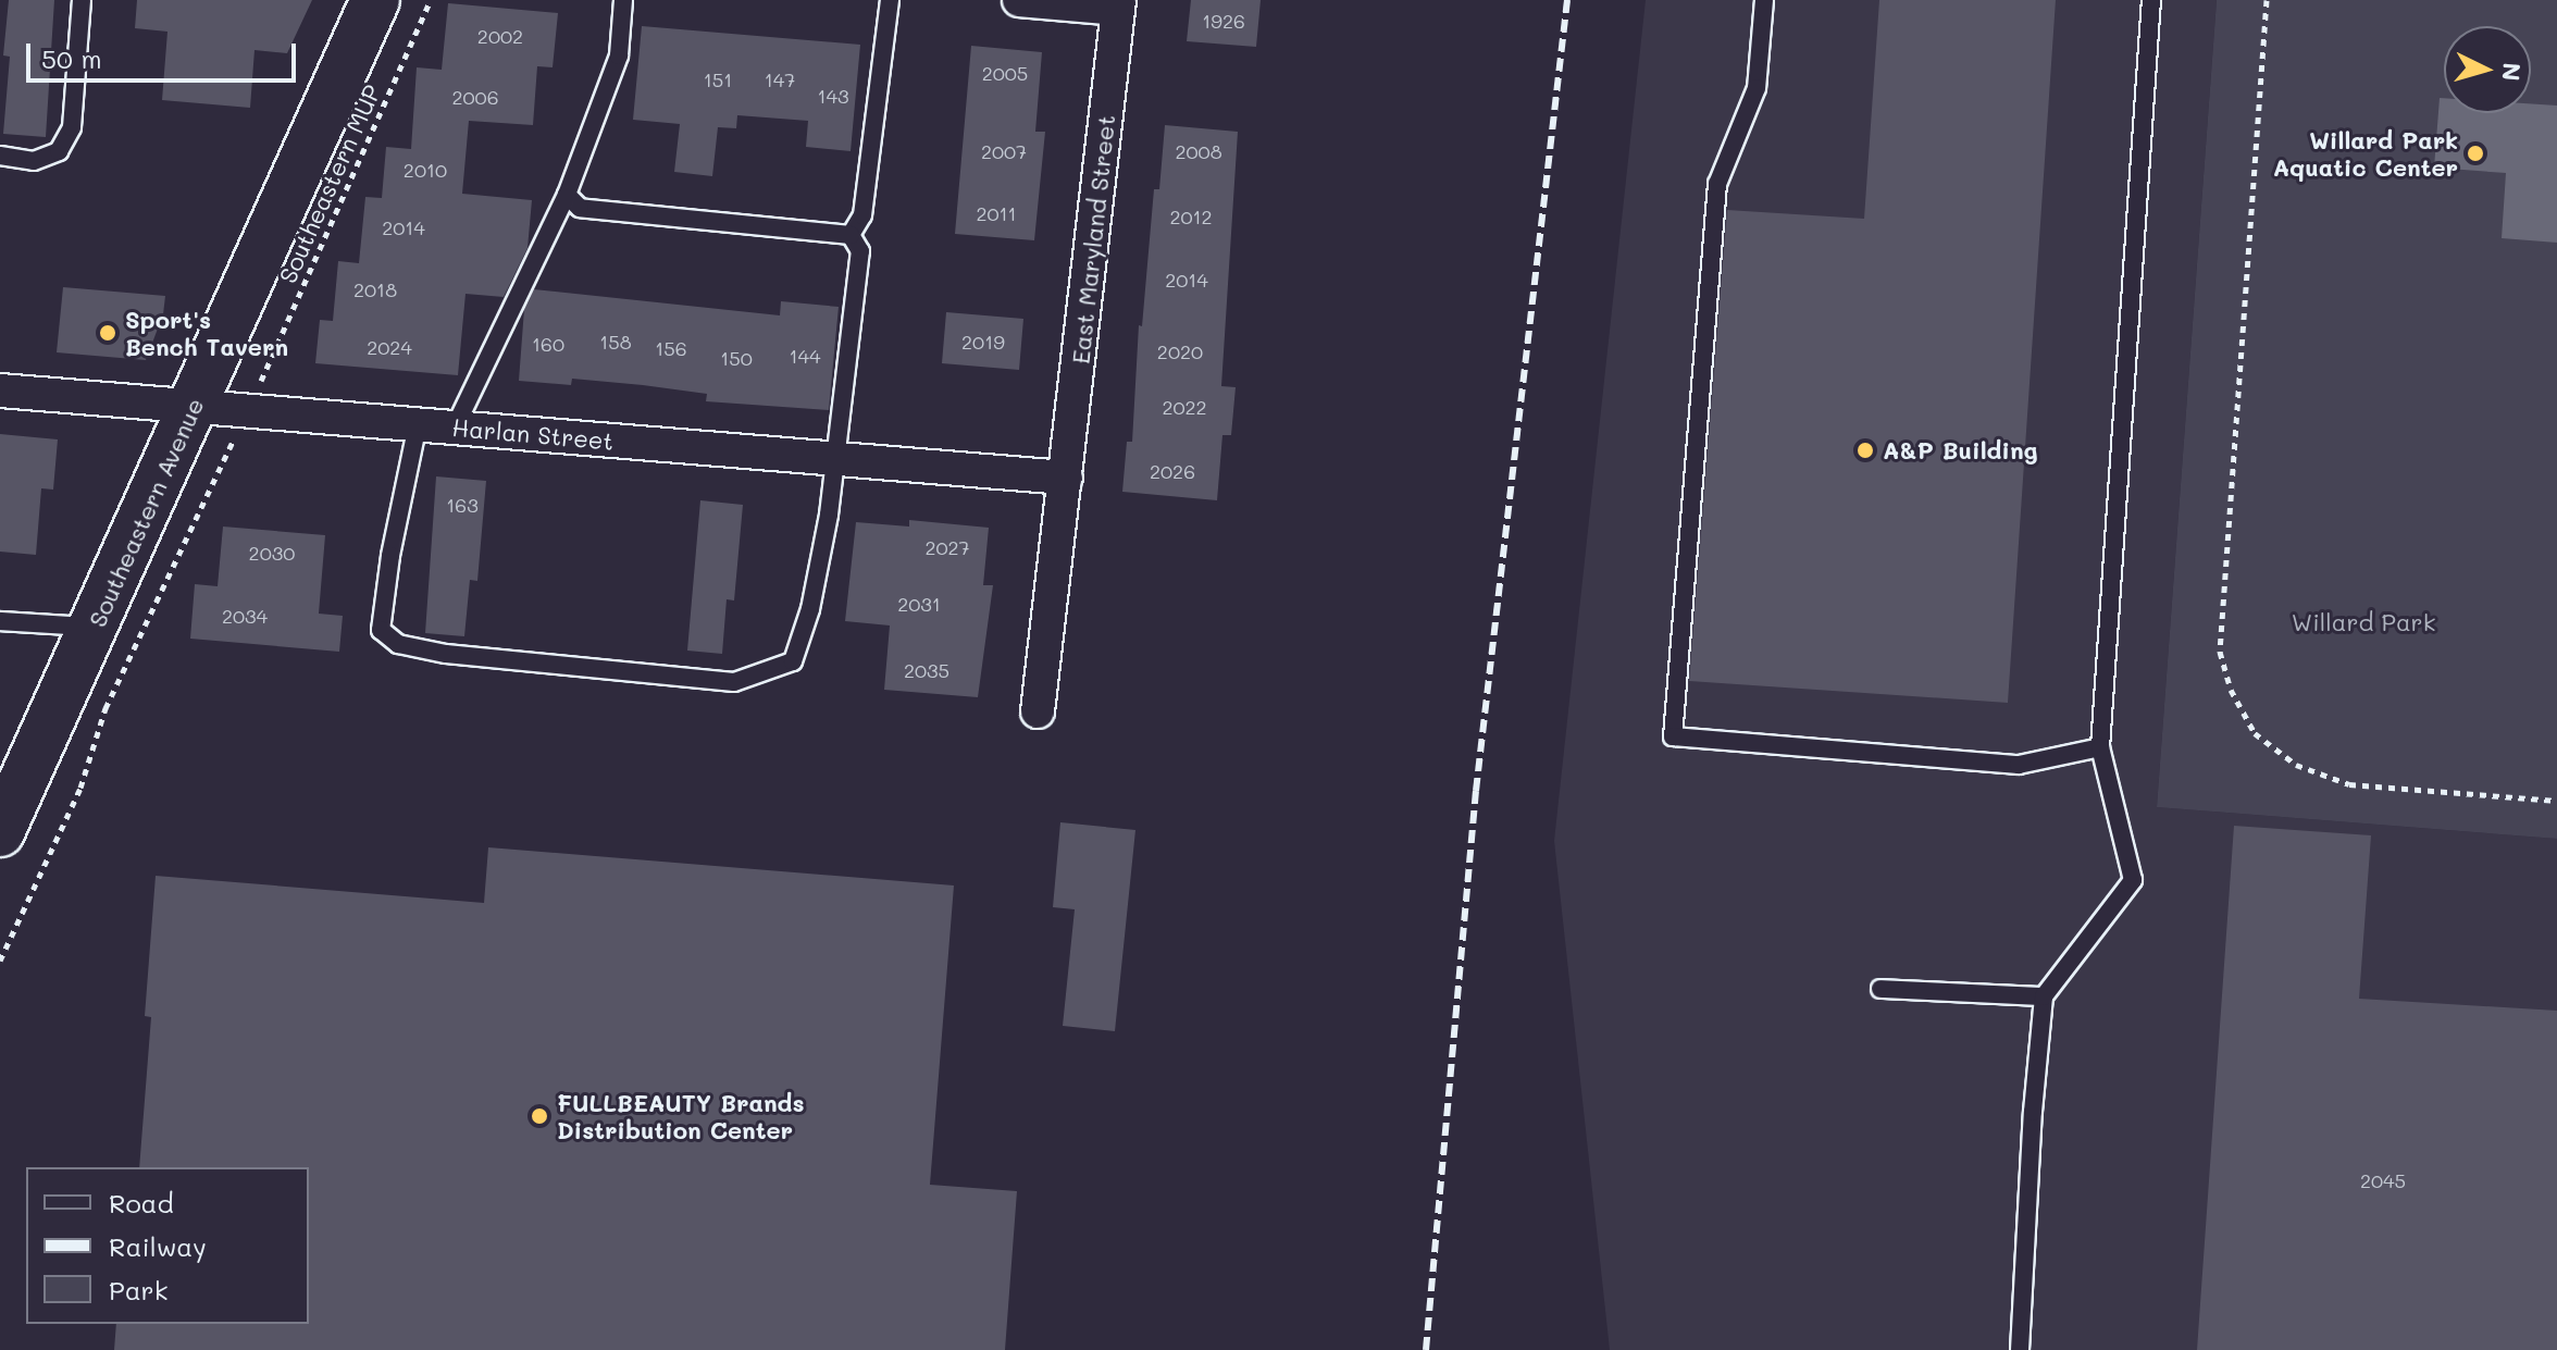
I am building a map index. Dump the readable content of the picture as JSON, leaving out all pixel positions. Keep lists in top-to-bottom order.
{
  "streets": {
    "main road": ["Southeastern Avenue"],
    "street": ["East Maryland Street", "Harlan Street"],
    "path": ["Southeastern MUP"]
  },
  "crossings": [
    ["East Maryland Street", "Harlan Street"],
    ["Harlan Street", "Southeastern Avenue"]
  ],
  "parks": ["Willard Park"],
  "places": [
    "Willard Park Aquatic Center",
    "Sport's Bench Tavern",
    "A&P Building",
    "FULLBEAUTY Brands Distribution Center"
  ],
  "house_numbers": [
    "1926",
    "2002",
    "2005",
    "151",
    "147",
    "143",
    "2006",
    "2007",
    "2008",
    "2010",
    "2011",
    "2012",
    "2014",
    "2014",
    "2018",
    "158",
    "2019",
    "160",
    "2024",
    "156",
    "2020",
    "144",
    "150",
    "2022",
    "2026",
    "163",
    "2027",
    "2030",
    "2031",
    "2034",
    "2035",
    "2045"
  ],
  "legend": ["Road", "Railway", "Park"],
  "scale_bar": "50 m",
  "north": "right"
}
